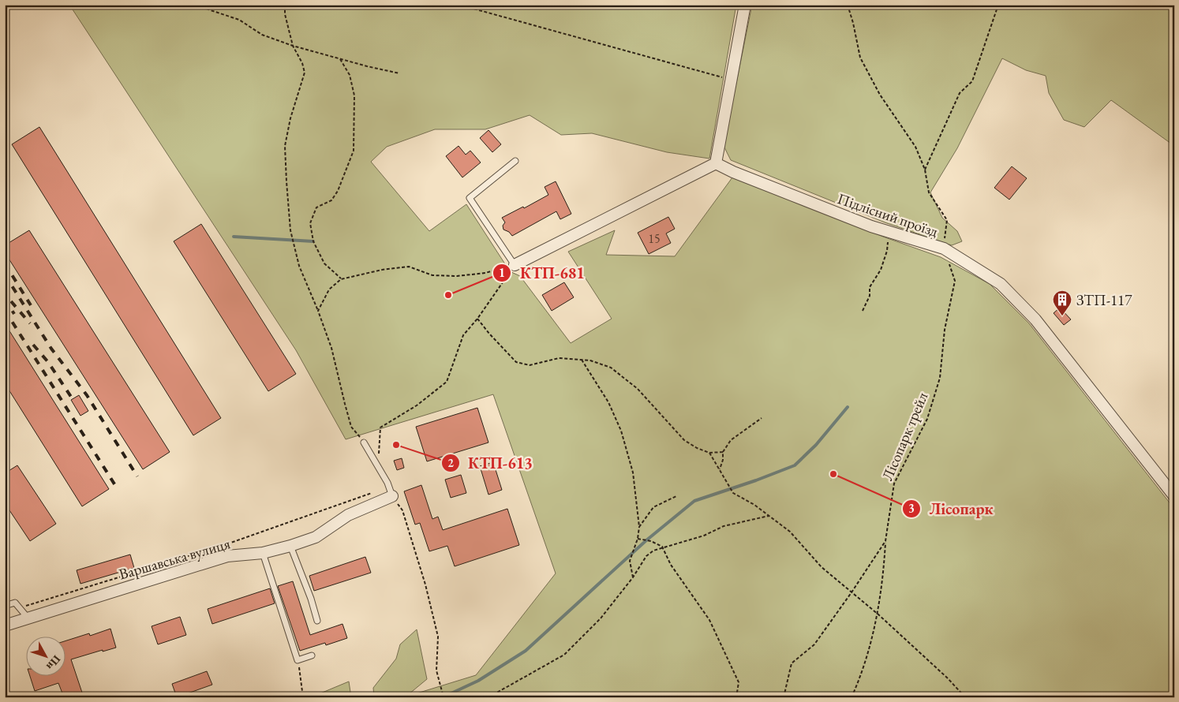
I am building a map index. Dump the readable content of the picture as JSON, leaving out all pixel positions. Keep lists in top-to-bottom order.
{
  "streets": {
    "street": ["Підлісний проїзд", "Варшавська вулиця"],
    "path": ["Лісопарк трейл"]
  },
  "crossings": [
    ["Підлісний проїзд", "Лісопарк трейл"]
  ],
  "places": {
    "other": ["КТП-681", "КТП-613", "Лісопарк"],
    "building": ["ЗТП-117"]
  },
  "house_numbers": ["15"],
  "north": "bottom right"
}
